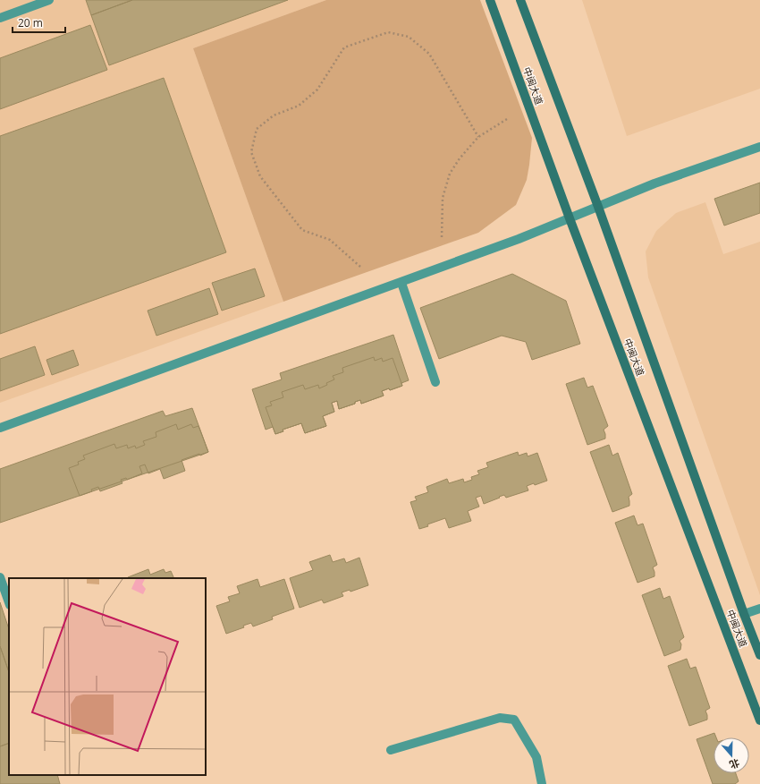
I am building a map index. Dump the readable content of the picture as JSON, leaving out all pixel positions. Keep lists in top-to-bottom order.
{
  "streets": {
    "main road": ["中闽大道"]
  },
  "scale_bar": "20 m",
  "north": "bottom"
}
